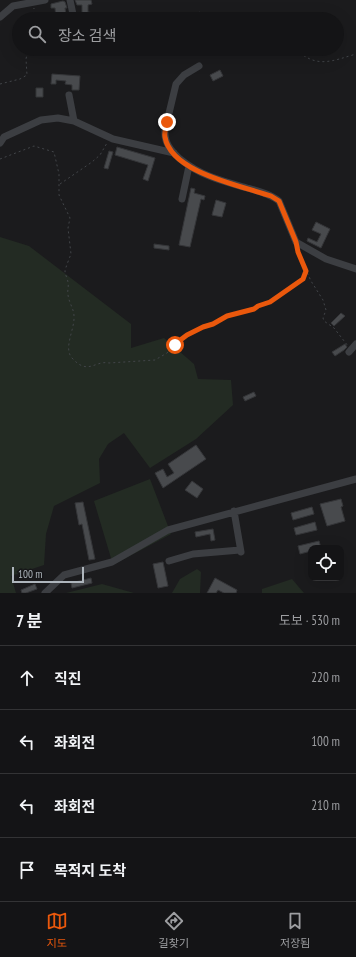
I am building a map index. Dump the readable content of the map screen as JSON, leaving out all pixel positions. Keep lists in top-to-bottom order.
{
  "scale_bar": "100 m",
  "page": {
    "search": "장소 검색",
    "scale": "100 m",
    "heading": ["7 분", "도보 · 530 m"],
    "list": [
      ["직진", "220 m"],
      ["좌회전", "100 m"],
      ["좌회전", "210 m"],
      "목적지 도착"
    ],
    "nav": ["지도", "길찾기", "저장됨"]
  }
}
